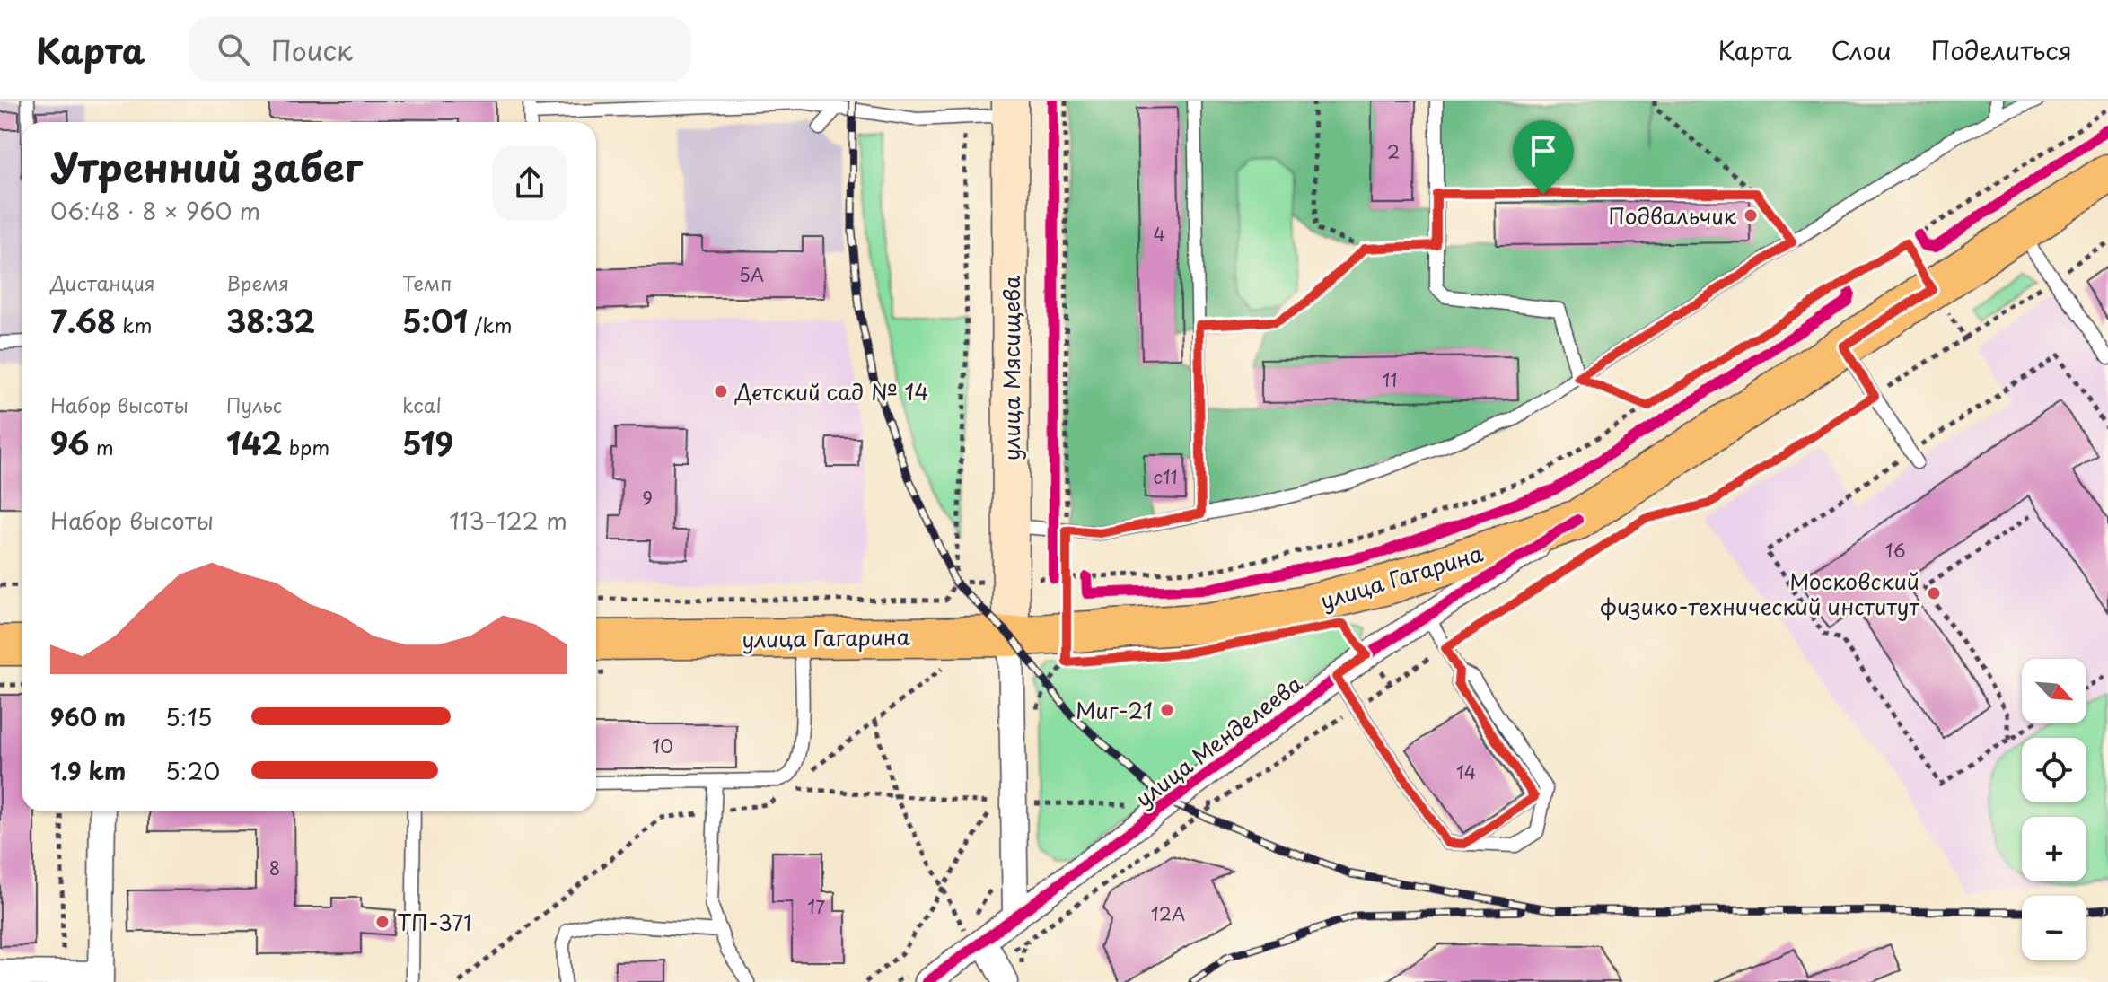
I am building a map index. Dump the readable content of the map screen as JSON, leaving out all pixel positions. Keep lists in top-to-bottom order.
{
  "streets": {
    "main road": ["улица Мясищева", "улица Гагарина"],
    "street": ["улица Менделеева"]
  },
  "crossings": [
    ["улица Мясищева", "улица Гагарина"],
    ["улица Гагарина", "улица Менделеева"]
  ],
  "places": [
    "Подвальчик",
    "Детский сад № 14",
    "Московский физико-технический институт",
    "Миг-21",
    "ТП-371"
  ],
  "house_numbers": [
    "2",
    "4",
    "5А",
    "11",
    "с11",
    "9",
    "16",
    "10",
    "14",
    "8",
    "17",
    "12А"
  ],
  "north": "bottom right",
  "page": {
    "header": "Карта",
    "search": "Поиск",
    "nav": ["Карта", "Слои", "Поделиться"],
    "heading": ["Утренний забег", "06:48 · 8 × 960 m"],
    "stats": [
      ["Дистанция", "7.68 km"],
      ["Время", "38:32"],
      ["Темп", "5:01 /km"],
      ["Набор высоты", "96 m"],
      ["Пульс", "142 bpm"],
      ["kcal", "519"]
    ],
    "chart": ["Набор высоты", "113–122 m"],
    "map_buttons": ["+", "−"],
    "list": [
      {
        "name": "960 m",
        "note": "5:15"
      },
      {
        "name": "1.9 km",
        "note": "5:20"
      }
    ]
  }
}
